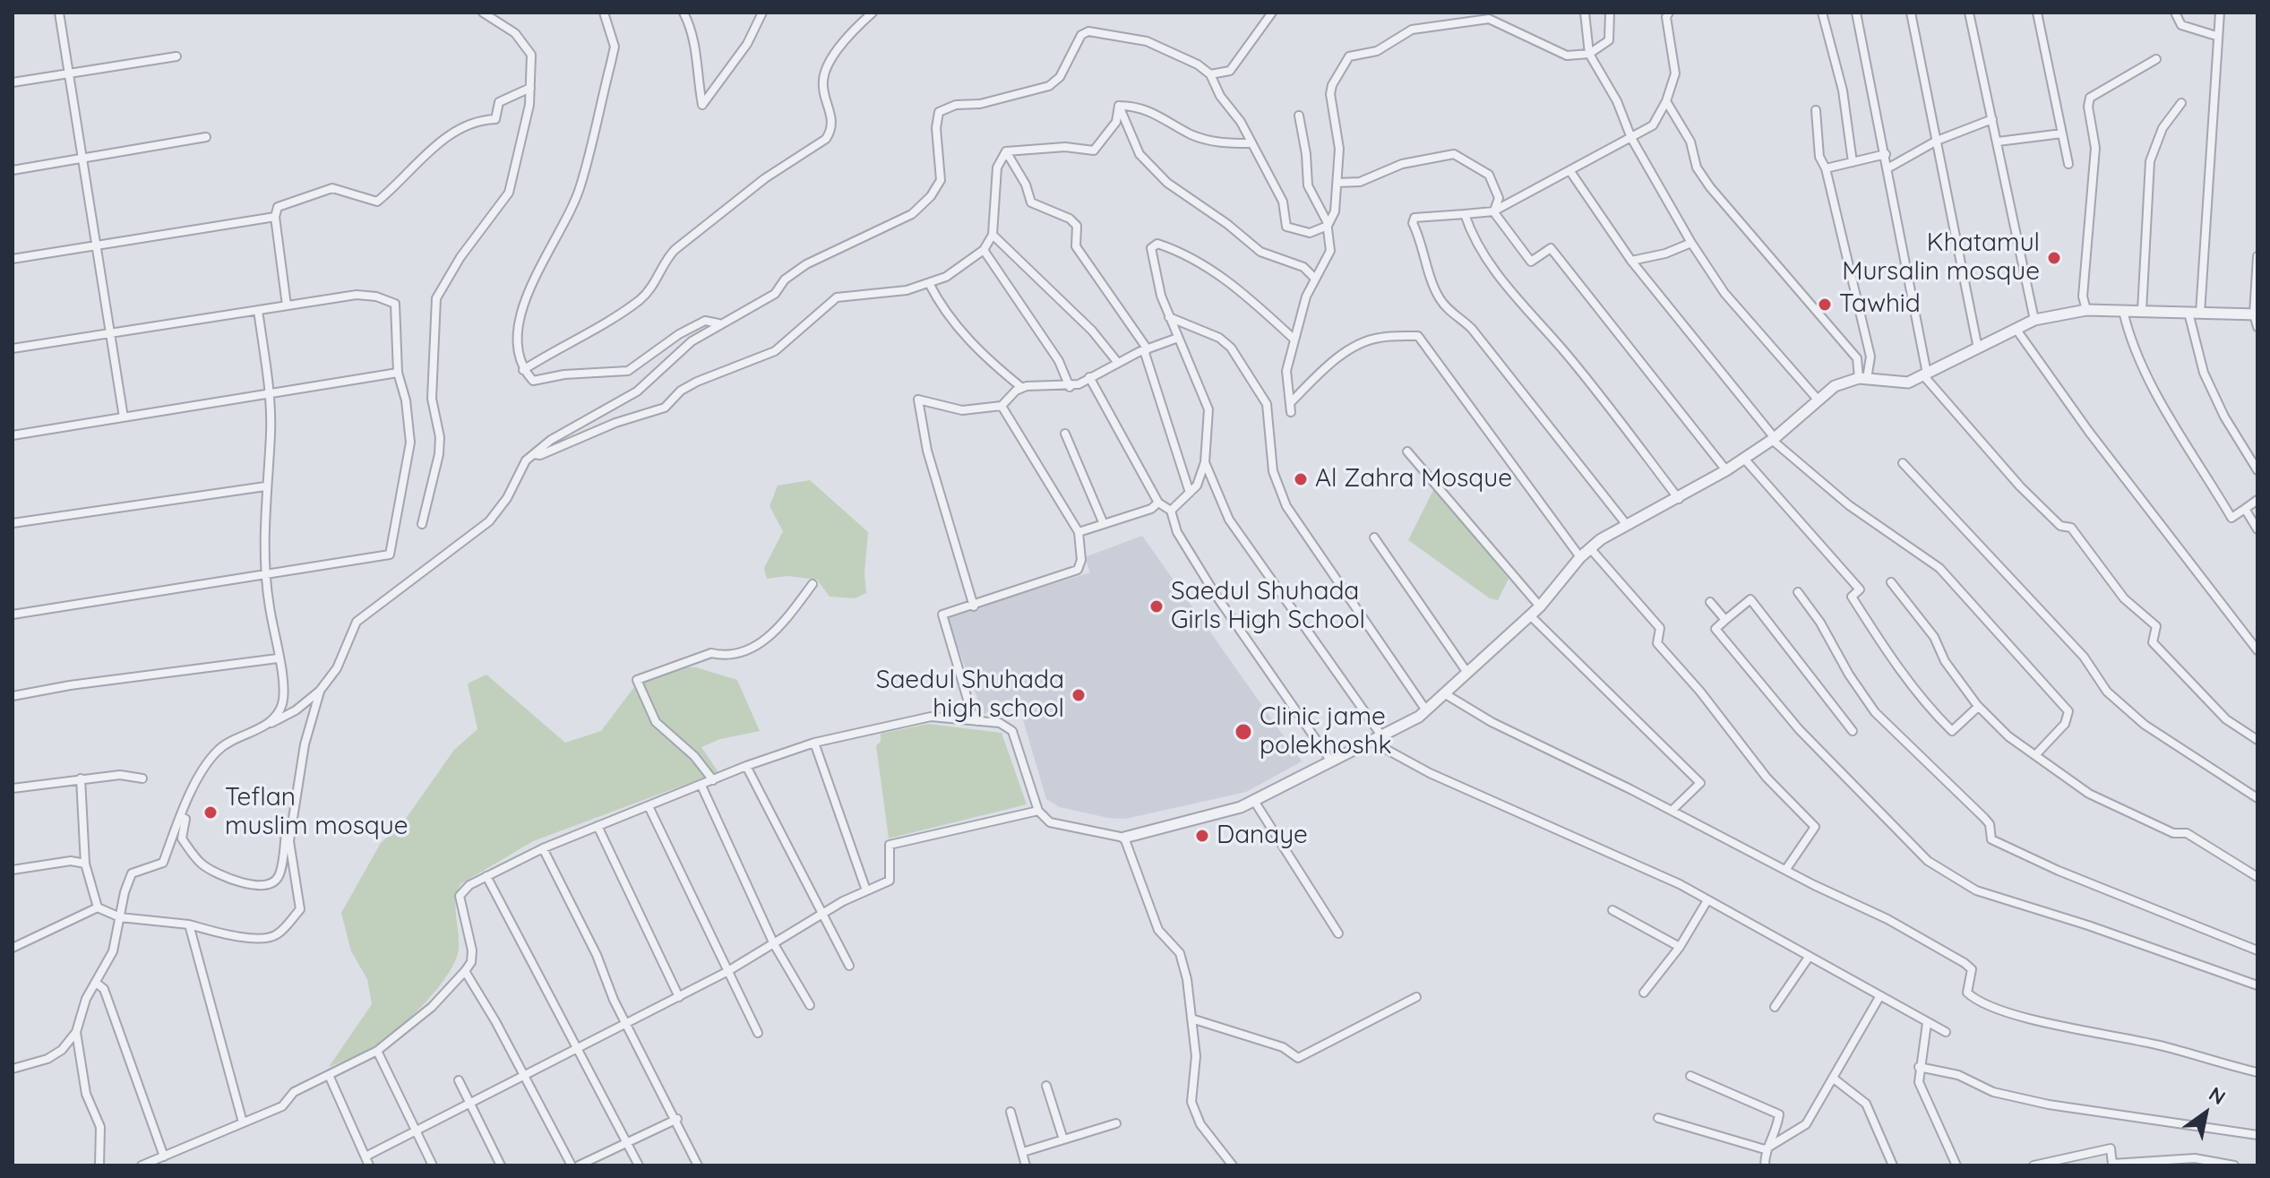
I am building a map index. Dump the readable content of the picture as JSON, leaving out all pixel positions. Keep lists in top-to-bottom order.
{
  "places": [
    "Khatamul Mursalin mosque",
    "Tawhid",
    "Al Zahra Mosque",
    "Saedul Shuhada Girls High School",
    "Saedul Shuhada high school",
    "Clinic jame polekhoshk",
    "Teflan muslim mosque",
    "Danaye"
  ],
  "north": "top right"
}
